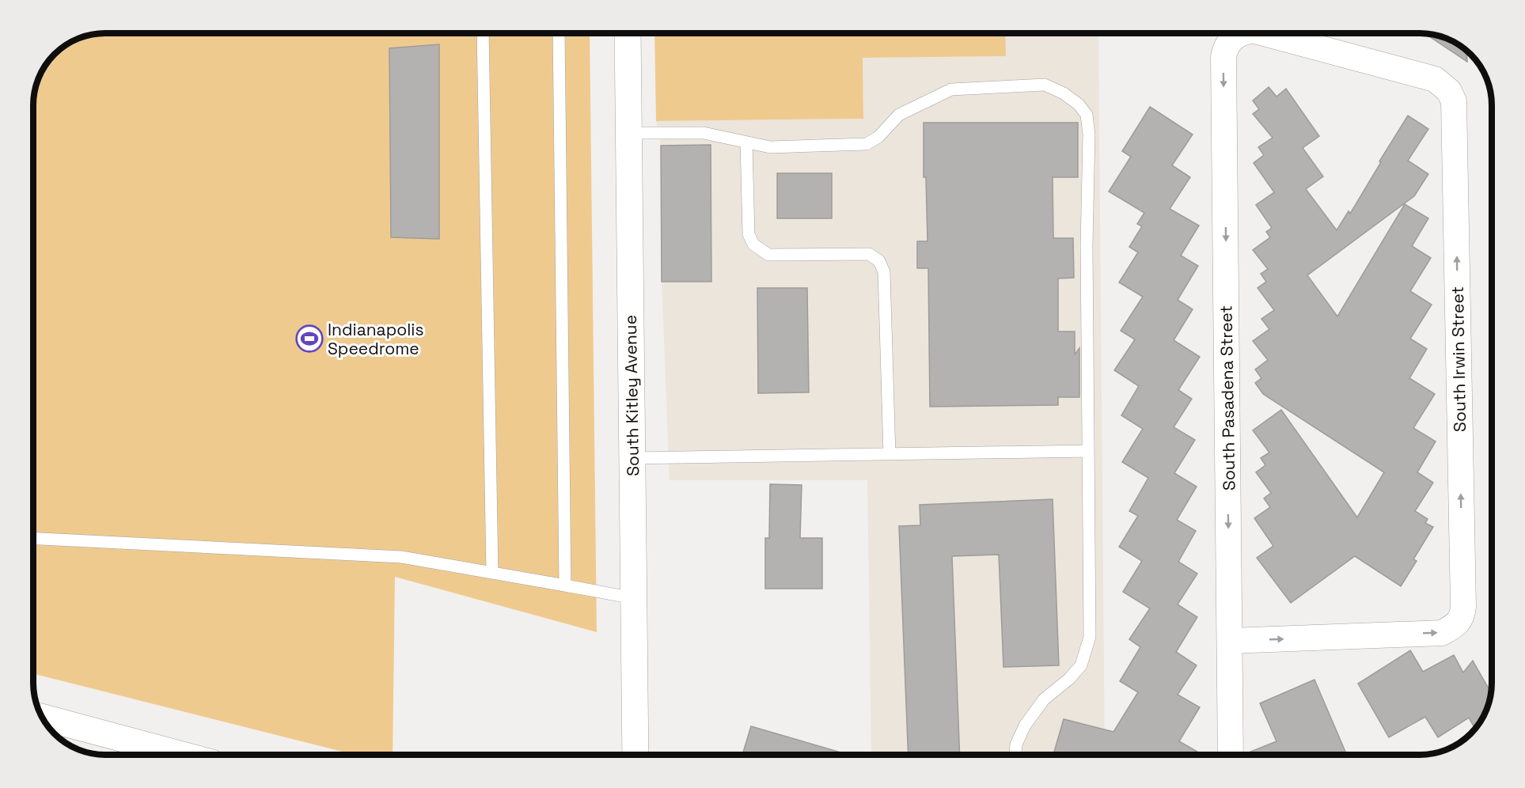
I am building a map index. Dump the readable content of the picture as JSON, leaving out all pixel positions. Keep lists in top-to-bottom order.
{
  "streets": {
    "street": ["South Irwin Street", "South Kitley Avenue", "South Pasadena Street"]
  },
  "crossings": [
    ["South Irwin Street", "South Pasadena Street"]
  ],
  "one_way": ["South Pasadena Street"],
  "places": {
    "sports": ["Indianapolis Speedrome"]
  }
}
